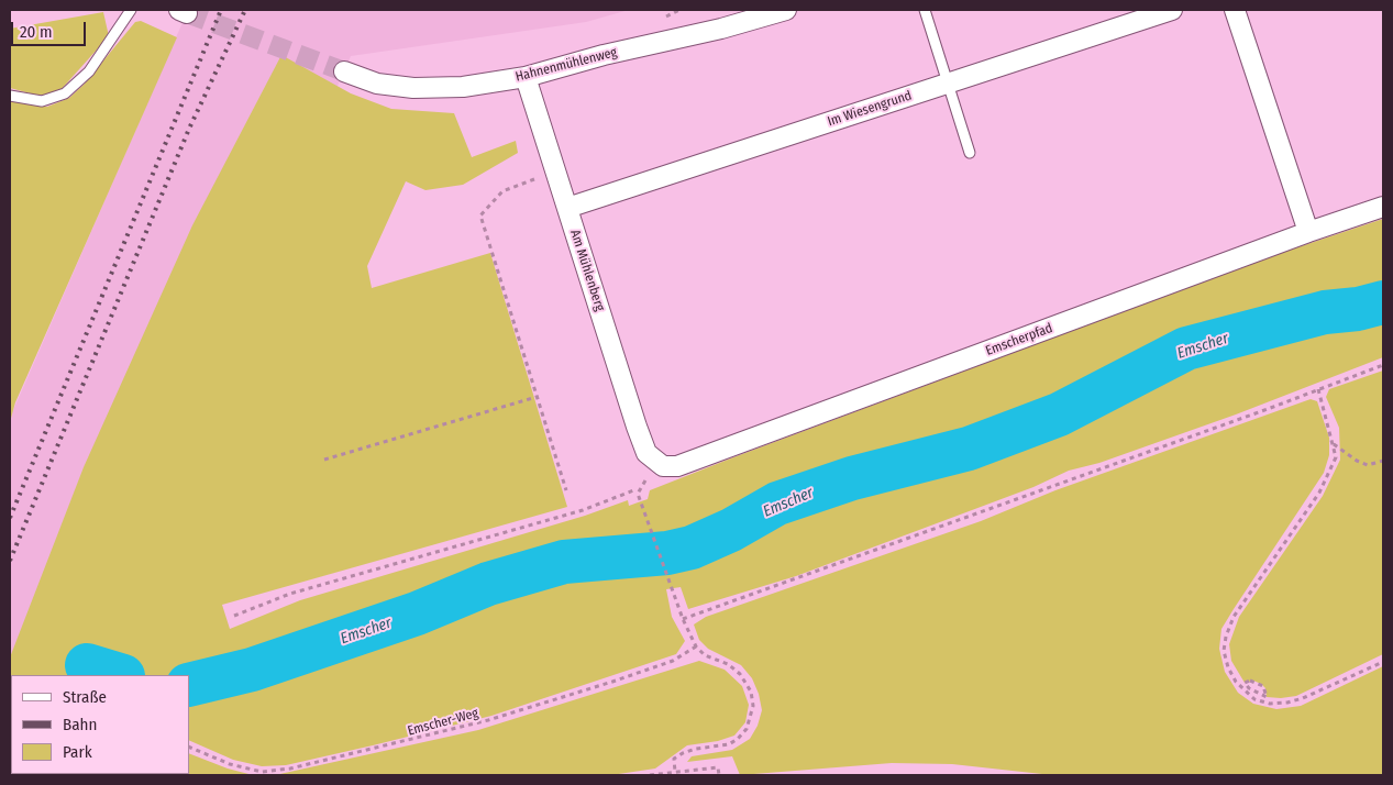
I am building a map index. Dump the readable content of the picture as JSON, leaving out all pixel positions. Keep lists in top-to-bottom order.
{
  "streets": {
    "street": [
      "Hahnenmühlenweg",
      "Im Wiesengrund",
      "Am Mühlenberg",
      "Emscherpfad"
    ],
    "path": ["Emscher-Weg"]
  },
  "crossings": [
    ["Hahnenmühlenweg", "Am Mühlenberg"],
    ["Im Wiesengrund", "Am Mühlenberg"],
    ["Am Mühlenberg", "Emscherpfad"]
  ],
  "water": ["Emscher"],
  "legend": ["Straße", "Bahn", "Park"],
  "scale_bar": "20 m"
}
